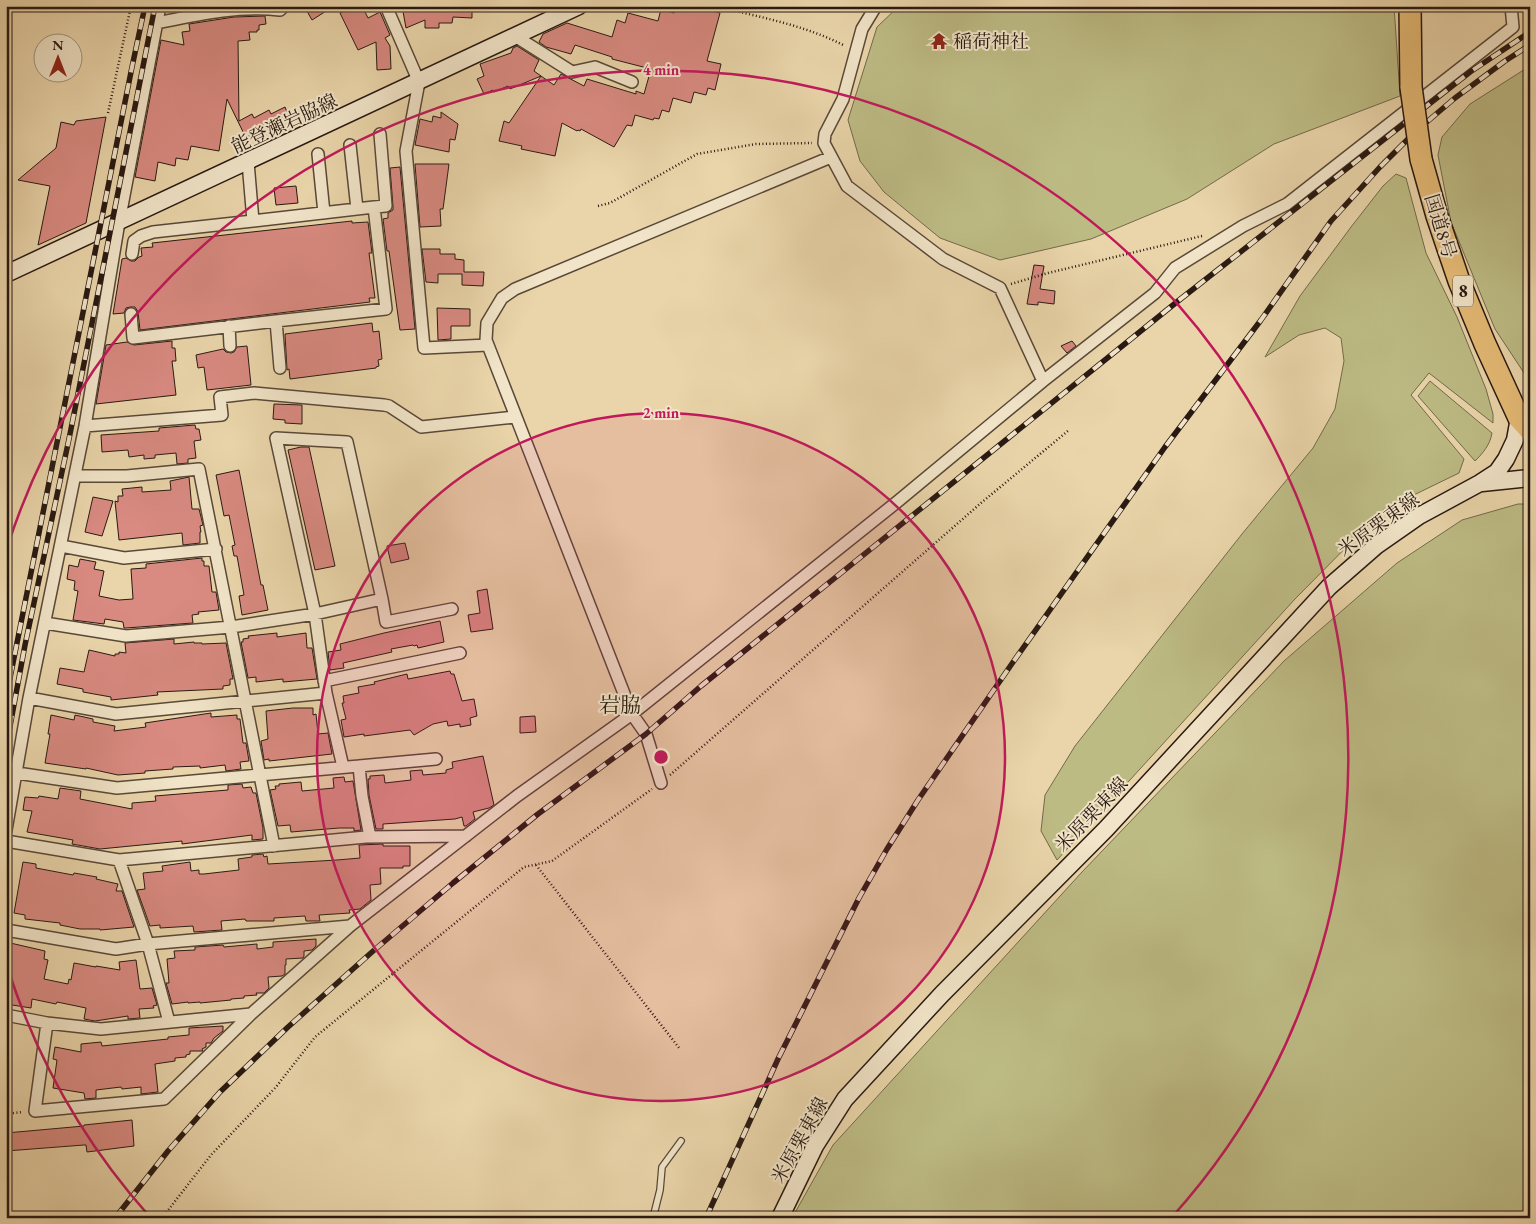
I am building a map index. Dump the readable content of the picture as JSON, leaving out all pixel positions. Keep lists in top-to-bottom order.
{
  "streets": {
    "highway": ["国道8号", "8"],
    "main road": ["能登瀬岩脇線", "米原栗東線"]
  },
  "crossings": [
    ["国道8号", "米原栗東線"]
  ],
  "districts": ["岩脇"],
  "places": {
    "temple": ["稲荷神社"]
  },
  "north": "top",
  "rings": ["4 min", "2 min"]
}
